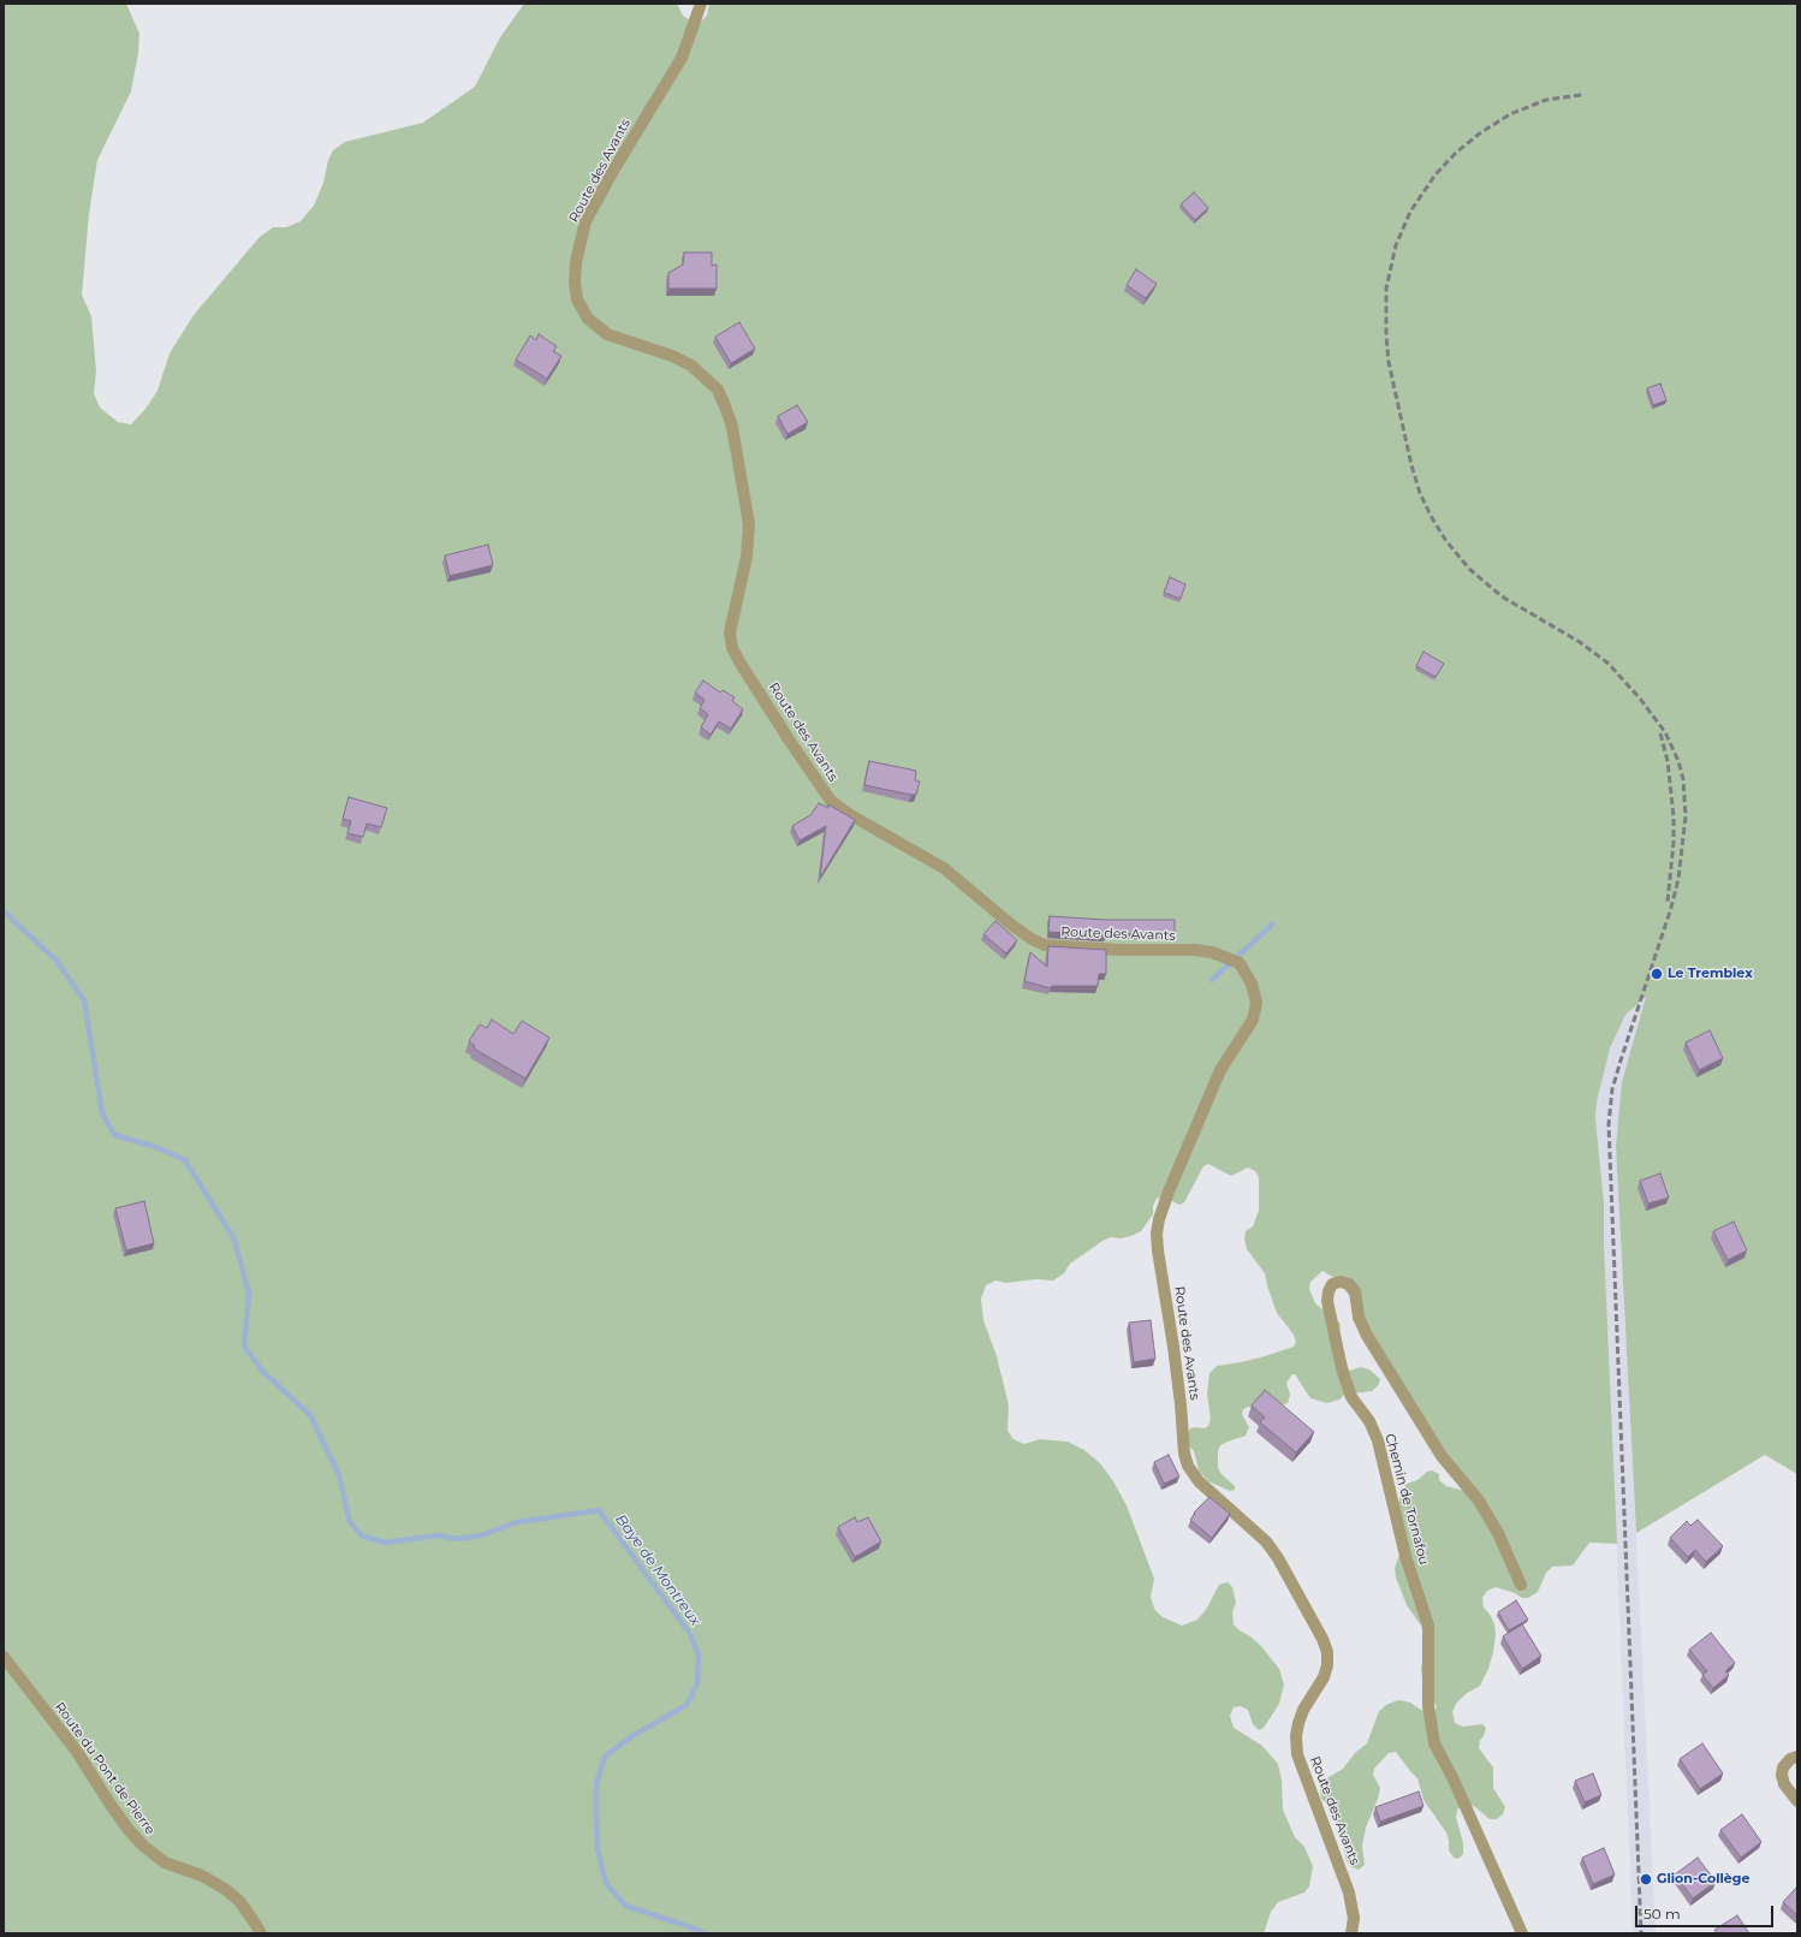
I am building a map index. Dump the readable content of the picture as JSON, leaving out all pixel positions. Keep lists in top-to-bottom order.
{
  "streets": {
    "street": ["Route des Avants", "Chemin de Tornafou", "Route du Pont de Pierre"]
  },
  "water": ["Baye de Montreux"],
  "places": ["Le Tremblex", "Glion-Collège"],
  "scale_bar": "50 m"
}
